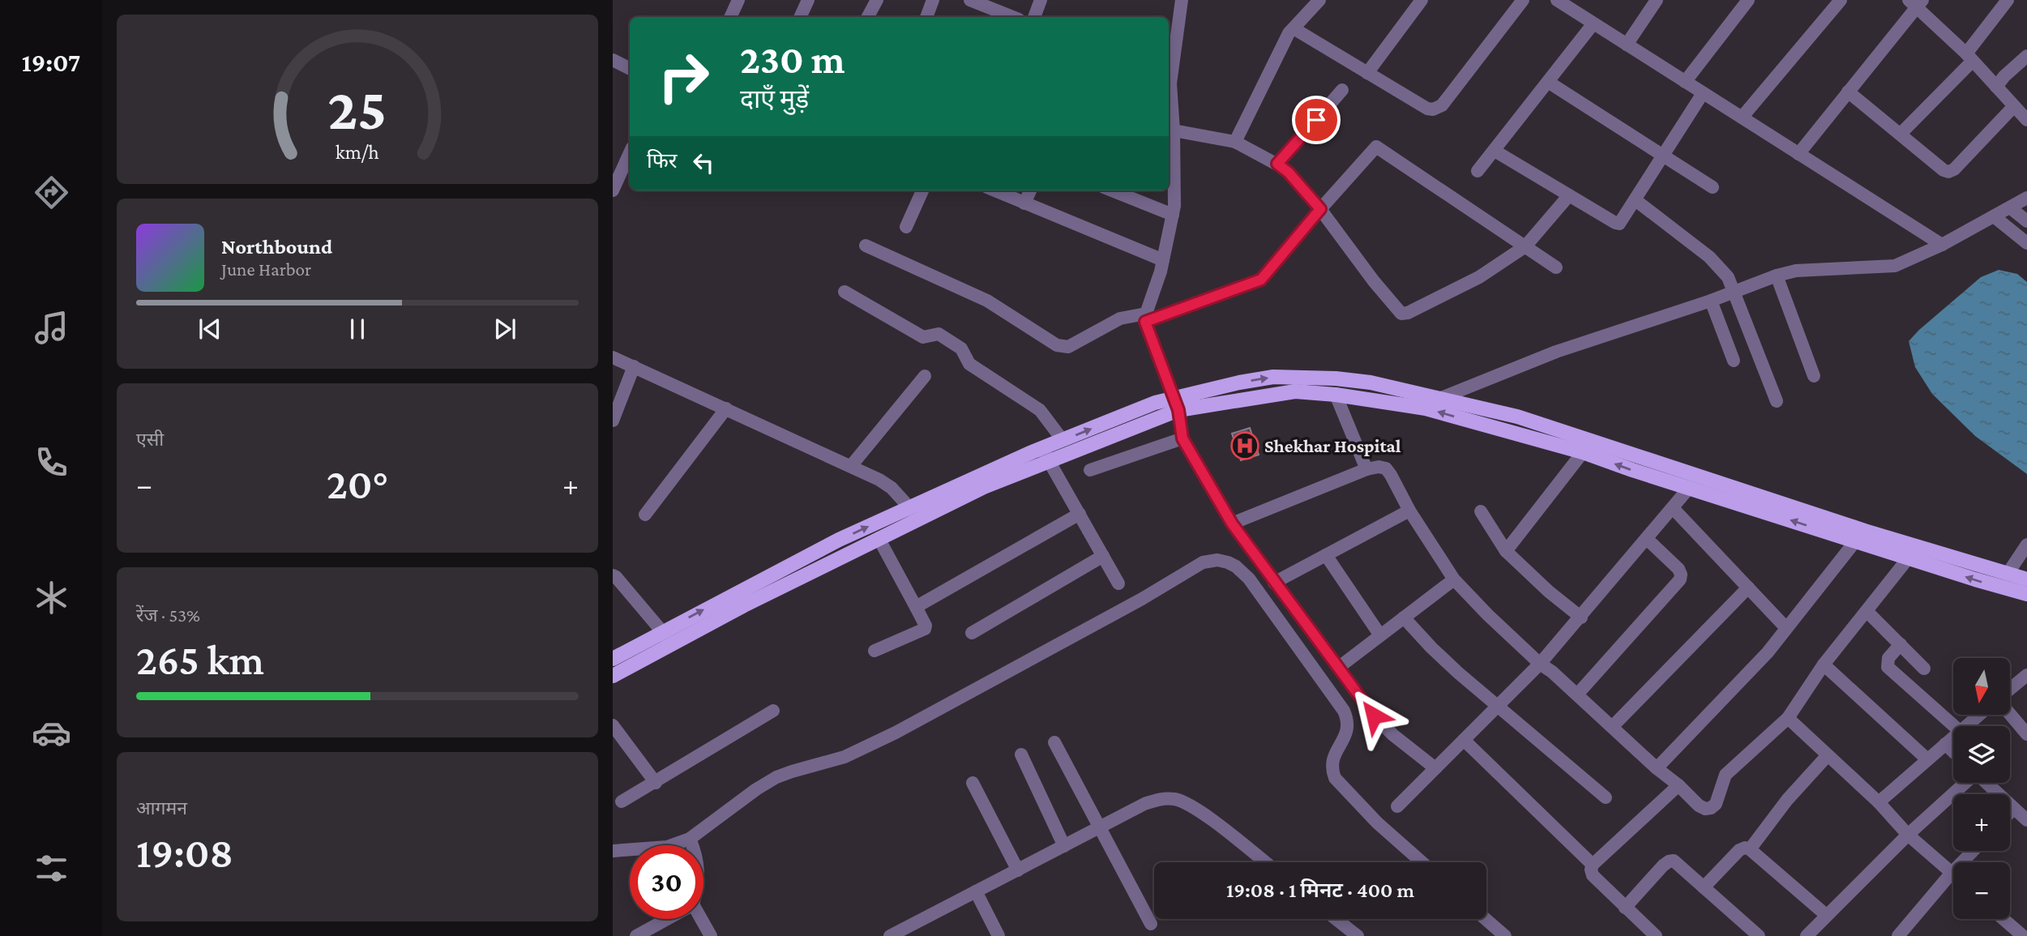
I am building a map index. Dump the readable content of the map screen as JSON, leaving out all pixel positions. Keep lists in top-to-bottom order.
{
  "places": {
    "hospital": ["Shekhar Hospital"]
  },
  "north": "bottom",
  "page": {
    "tabs": "19:07",
    "turn": ["230 m", "दाएँ मुड़ें"],
    "then": "फिर",
    "song": ["Northbound", "June Harbor"],
    "tile": [
      "एसी",
      ["रेंज · 53%", "265 km"],
      ["आगमन", "19:08"]
    ],
    "heat": ["−", "20°", "+"],
    "map_buttons": ["+", "−"],
    "limit": "30",
    "trip": "19:08 · 1 मिनट · 400 m",
    "gauge": ["25", "km/h"]
  }
}
